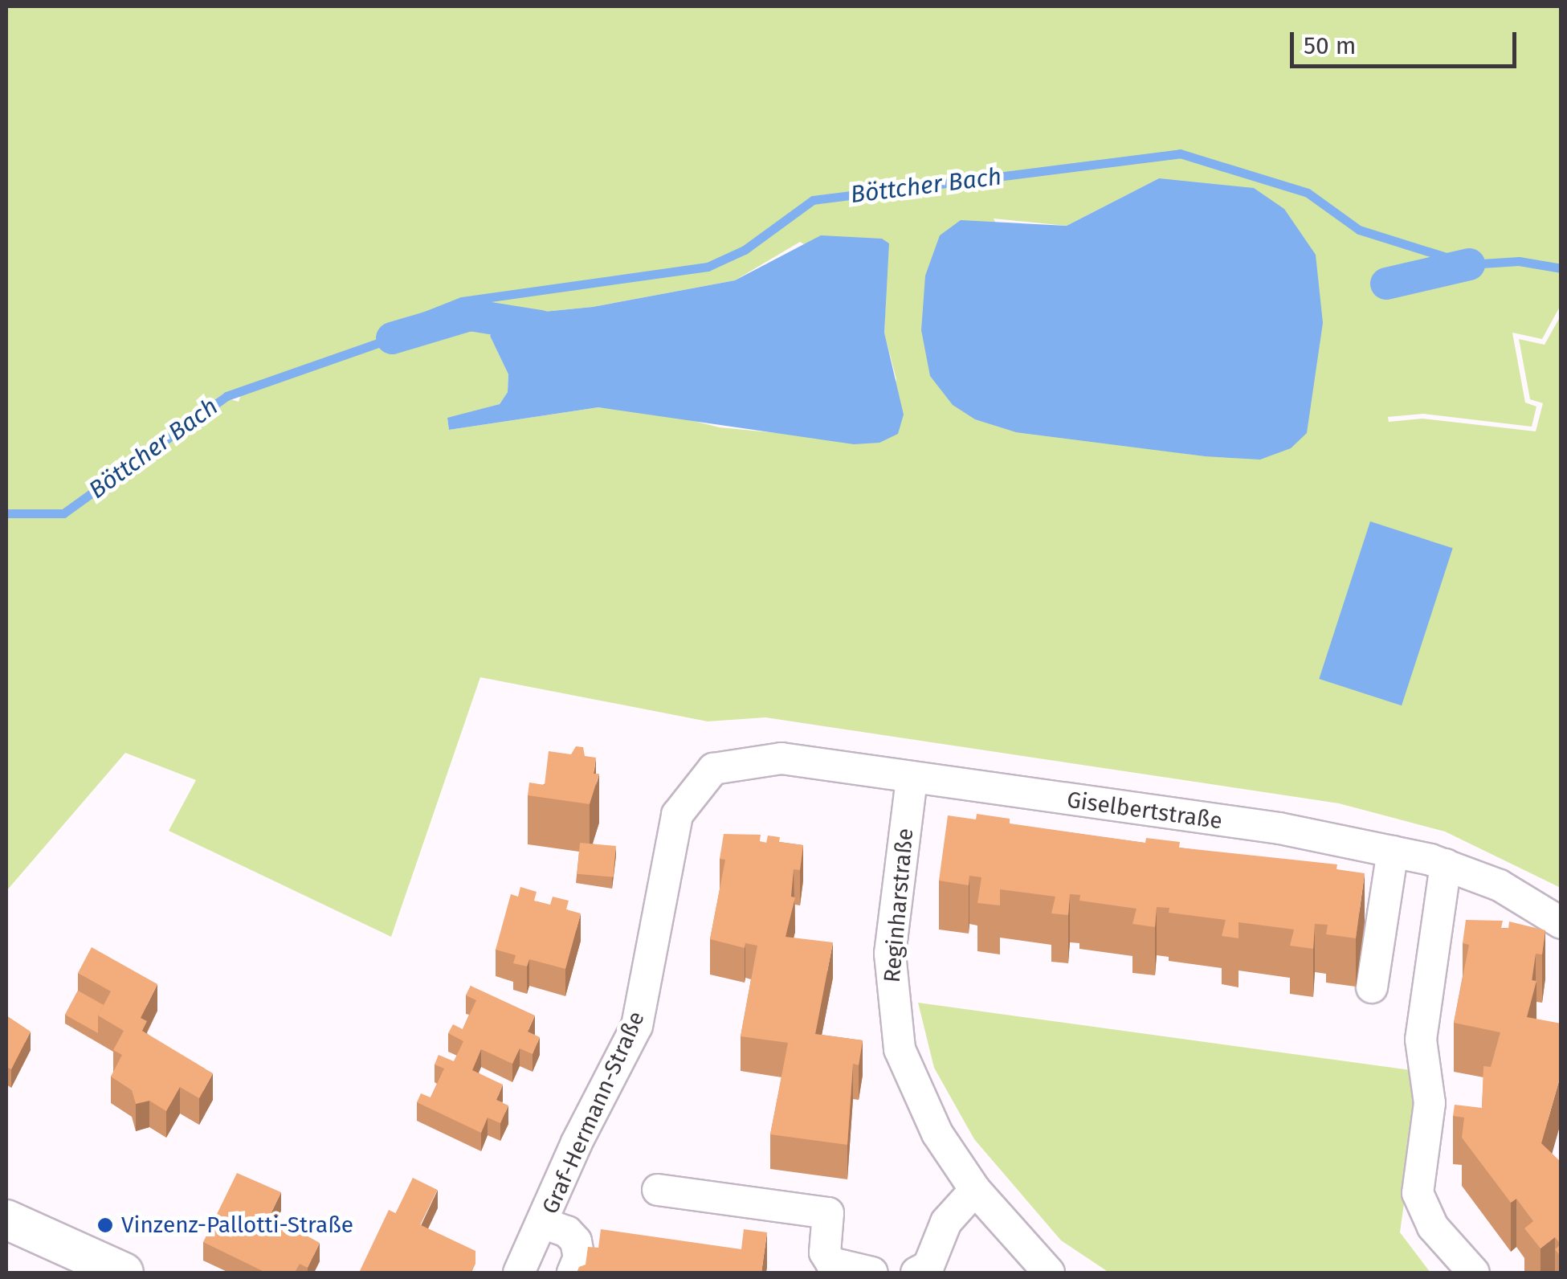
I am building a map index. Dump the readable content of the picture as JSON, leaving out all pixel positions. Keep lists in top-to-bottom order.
{
  "streets": {
    "street": ["Giselbertstraße", "Reginharstraße", "Graf-Hermann-Straße"]
  },
  "crossings": [
    ["Giselbertstraße", "Reginharstraße"],
    ["Giselbertstraße", "Graf-Hermann-Straße"]
  ],
  "water": ["Böttcher Bach"],
  "places": ["Vinzenz-Pallotti-Straße"],
  "scale_bar": "50 m"
}
